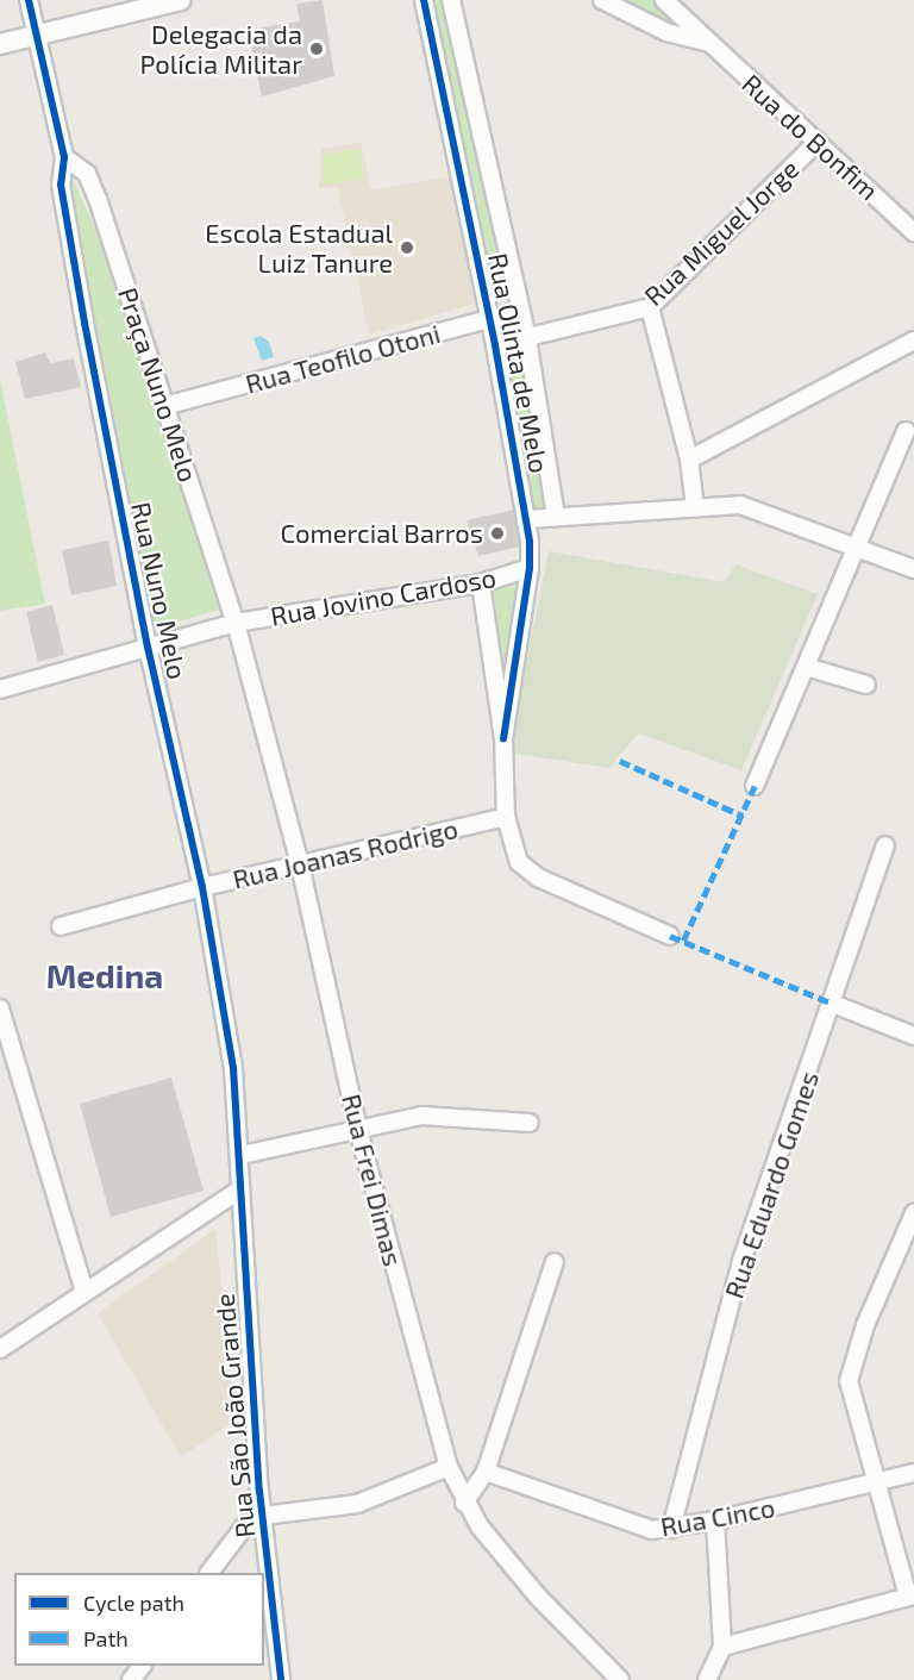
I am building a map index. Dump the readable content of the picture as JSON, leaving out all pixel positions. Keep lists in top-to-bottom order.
{
  "streets": {
    "street": [
      "Rua do Bonfim",
      "Rua Miguel Jorge",
      "Rua Teofilo Otoni",
      "Rua Olinta de Melo",
      "Praça Nuno Melo",
      "Rua Nuno Melo",
      "Rua Jovino Cardoso",
      "Rua Joanas Rodrigo",
      "Rua Frei Dimas",
      "Rua Eduardo Gomes",
      "Rua São João Grande",
      "Rua Cinco"
    ]
  },
  "crossings": [
    ["Rua do Bonfim", "Rua Miguel Jorge"],
    ["Rua Miguel Jorge", "Rua Olinta de Melo"],
    ["Rua Teofilo Otoni", "Rua Olinta de Melo"],
    ["Rua Teofilo Otoni", "Praça Nuno Melo"],
    ["Rua Olinta de Melo", "Rua Jovino Cardoso"],
    ["Rua Olinta de Melo", "Rua Joanas Rodrigo"],
    ["Praça Nuno Melo", "Rua Nuno Melo"],
    ["Praça Nuno Melo", "Rua Jovino Cardoso"],
    ["Praça Nuno Melo", "Rua Frei Dimas"],
    ["Rua Nuno Melo", "Rua Jovino Cardoso"],
    ["Rua Nuno Melo", "Rua Joanas Rodrigo"],
    ["Rua Nuno Melo", "Rua São João Grande"],
    ["Rua Jovino Cardoso", "Rua Frei Dimas"],
    ["Rua Joanas Rodrigo", "Rua Frei Dimas"],
    ["Rua Eduardo Gomes", "Rua Cinco"]
  ],
  "districts": ["Medina"],
  "places": ["Delegacia da Polícia Militar", "Escola Estadual Luiz Tanure", "Comercial Barros"],
  "legend": ["Cycle path", "Path"]
}
